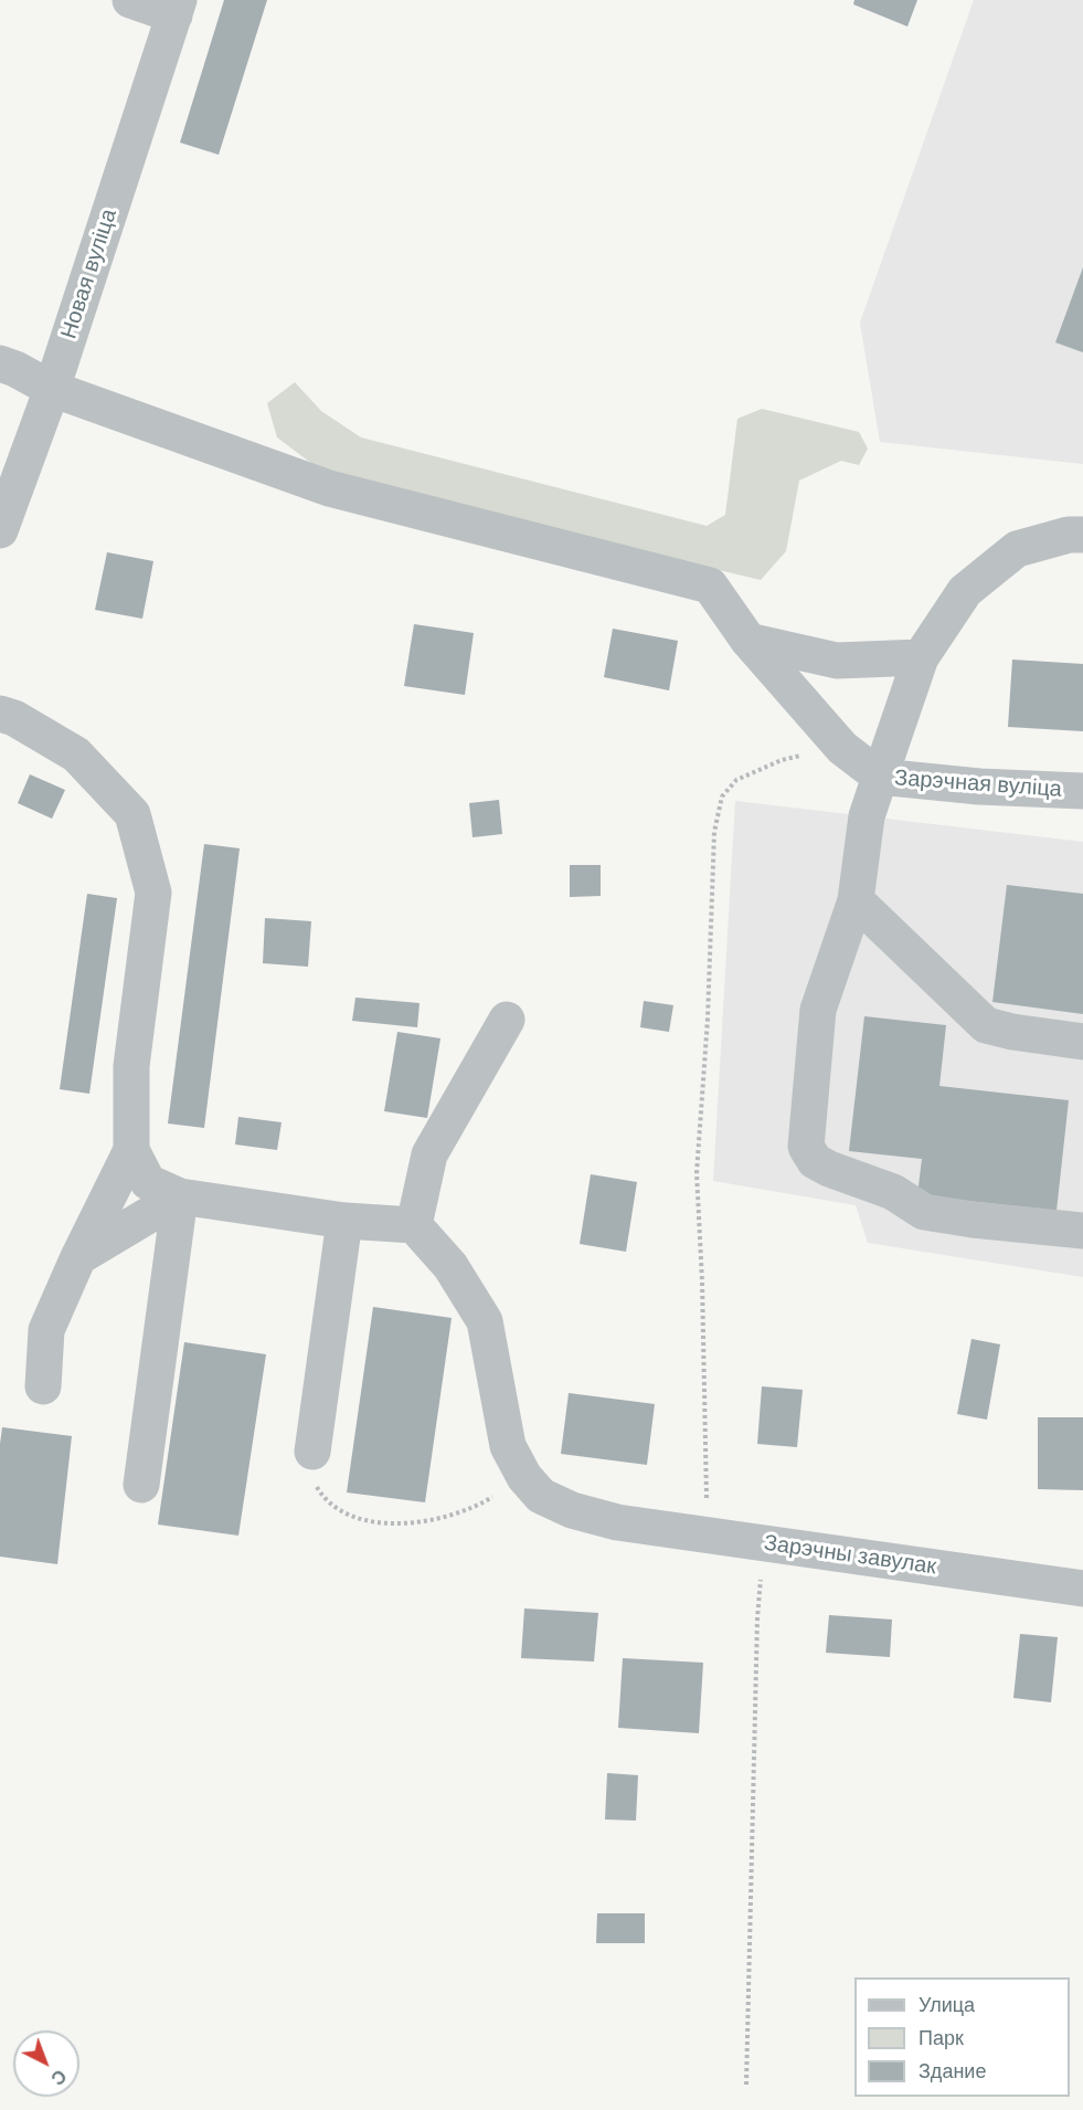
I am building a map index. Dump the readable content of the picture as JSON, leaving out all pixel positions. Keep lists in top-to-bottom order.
{
  "streets": {
    "street": ["Новая вуліца", "Зарэчная вуліца", "Зарэчны завулак"]
  },
  "legend": ["Улица", "Парк", "Здание"],
  "north": "bottom right"
}
